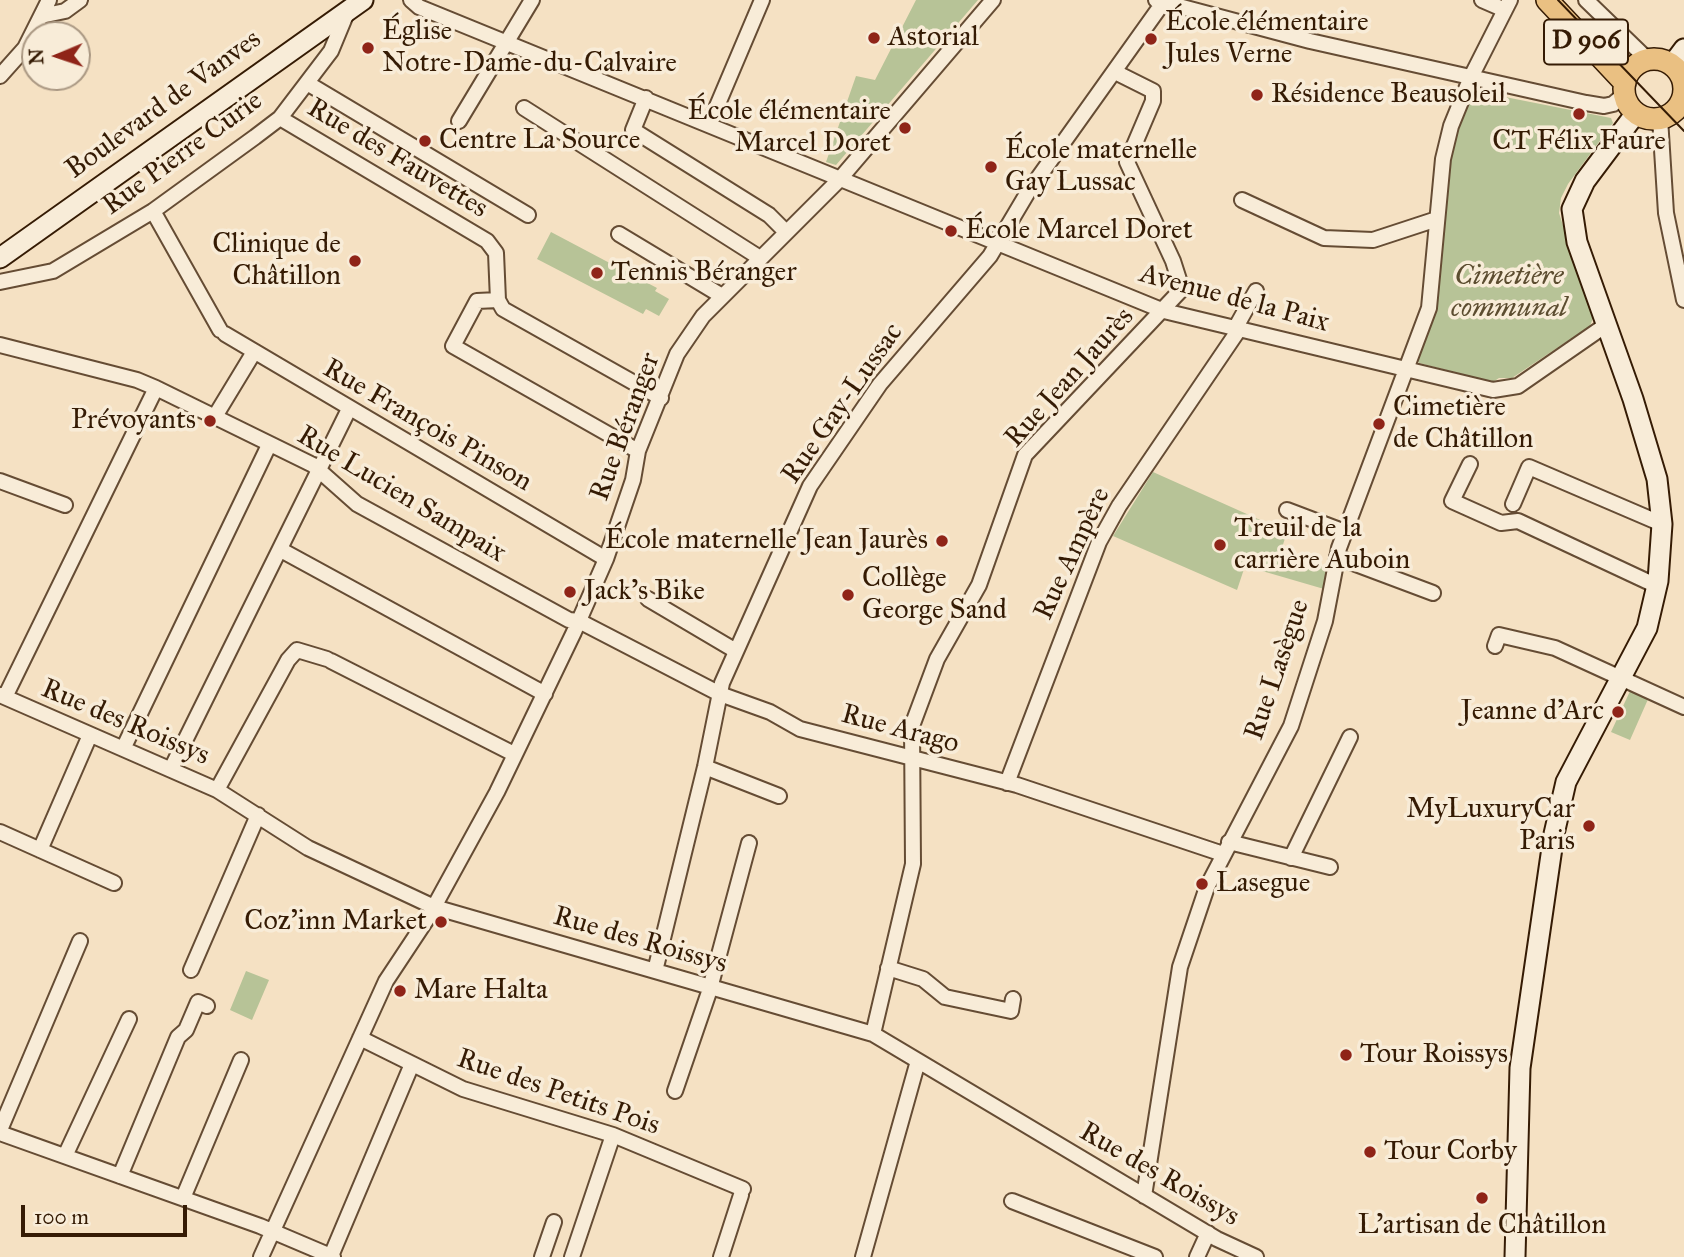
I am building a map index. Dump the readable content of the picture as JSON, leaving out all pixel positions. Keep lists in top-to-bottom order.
{
  "streets": {
    "main road": ["D 906", "Boulevard de Vanves"],
    "street": [
      "Rue Pierre Curie",
      "Rue des Fauvettes",
      "Avenue de la Paix",
      "Rue Jean Jaurès",
      "Rue Gay-Lussac",
      "Rue François Pinson",
      "Rue Béranger",
      "Rue Lucien Sampaix",
      "Rue Ampère",
      "Rue Lasègue",
      "Rue des Roissys",
      "Rue Arago",
      "Rue des Petits Pois"
    ]
  },
  "crossings": [
    ["Boulevard de Vanves", "Rue Pierre Curie"],
    ["Rue Pierre Curie", "Rue des Fauvettes"],
    ["Rue Pierre Curie", "Rue François Pinson"],
    ["Avenue de la Paix", "Rue Jean Jaurès"],
    ["Avenue de la Paix", "Rue Gay-Lussac"],
    ["Avenue de la Paix", "Rue Béranger"],
    ["Avenue de la Paix", "Rue Ampère"],
    ["Avenue de la Paix", "Rue Lasègue"],
    ["Rue Jean Jaurès", "Rue Gay-Lussac"],
    ["Rue Jean Jaurès", "Rue des Roissys"],
    ["Rue Jean Jaurès", "Rue Arago"],
    ["Rue Gay-Lussac", "Rue des Roissys"],
    ["Rue Gay-Lussac", "Rue Arago"],
    ["Rue François Pinson", "Rue Béranger"],
    ["Rue Béranger", "Rue Lucien Sampaix"],
    ["Rue Béranger", "Rue des Roissys"],
    ["Rue Béranger", "Rue Arago"],
    ["Rue Béranger", "Rue des Petits Pois"],
    ["Rue Lucien Sampaix", "Rue Arago"],
    ["Rue Ampère", "Rue Arago"],
    ["Rue Lasègue", "Rue des Roissys"],
    ["Rue Lasègue", "Rue Arago"]
  ],
  "parks": ["Cimetière communal"],
  "places": [
    "Astorial",
    "École élémentaire Jules Verne",
    "Église Notre-Dame-du-Calvaire",
    "Résidence Beausoleil",
    "CT Félix Faure",
    "École élémentaire Marcel Doret",
    "Centre La Source",
    "École maternelle Gay Lussac",
    "École Marcel Doret",
    "Clinique de Châtillon",
    "Tennis Béranger",
    "Prévoyants",
    "Cimetière de Châtillon",
    "École maternelle Jean Jaurès",
    "Treuil de la carrière Auboin",
    "Jack's Bike",
    "Collège George Sand",
    "Jeanne d'Arc",
    "MyLuxuryCar Paris",
    "Lasegue",
    "Coz'inn Market",
    "Mare Halta",
    "Tour Roissys",
    "Tour Corby",
    "L'artisan de Châtillon"
  ],
  "scale_bar": "100 m",
  "north": "left"
}
